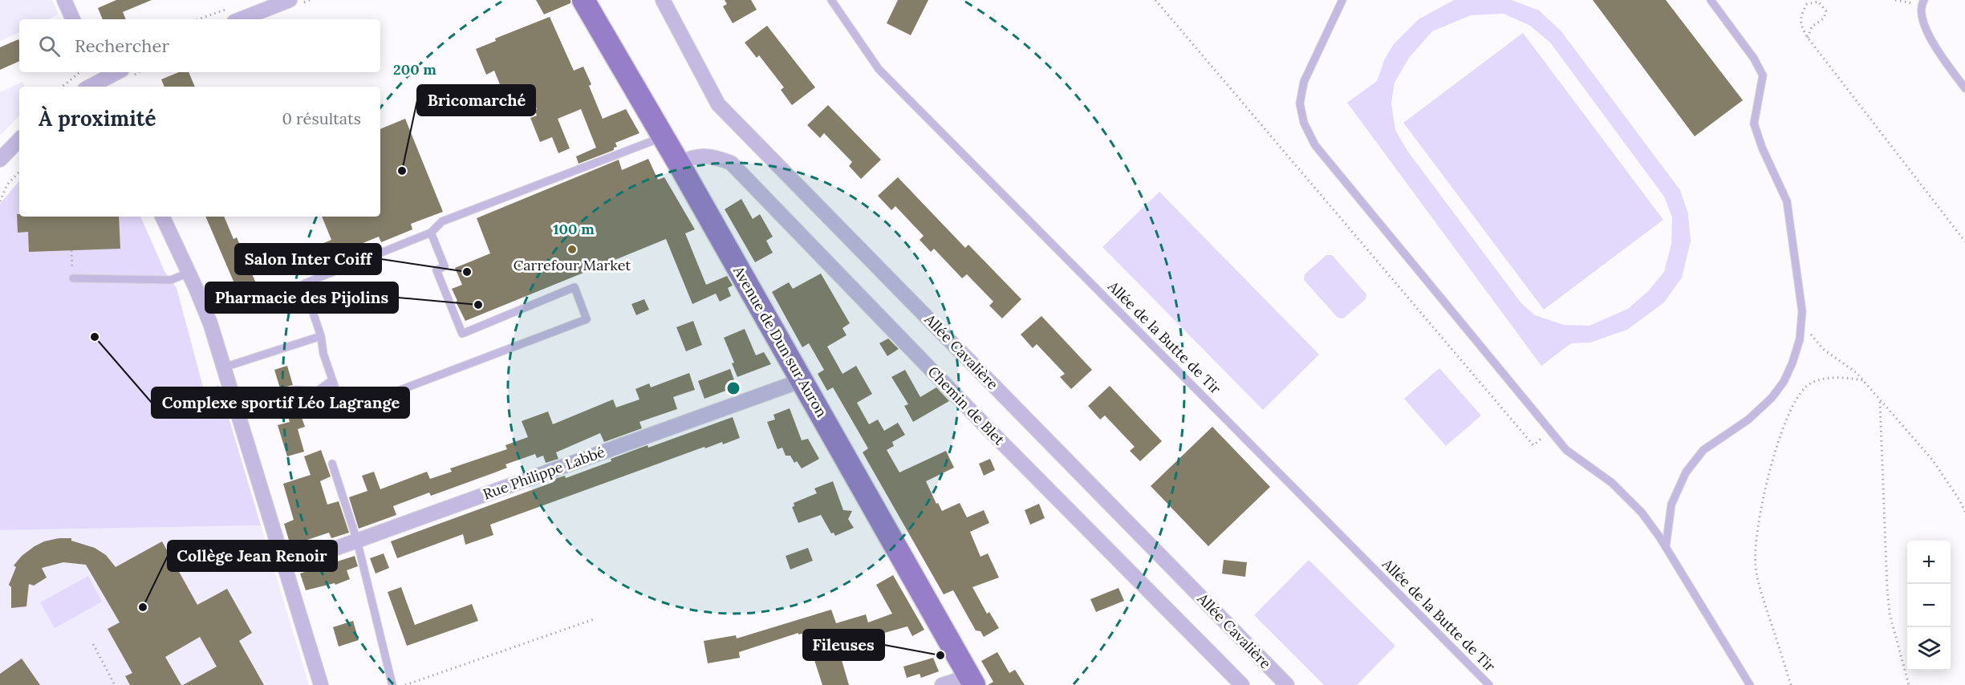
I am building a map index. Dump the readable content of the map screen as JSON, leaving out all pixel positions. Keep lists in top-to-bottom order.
{
  "streets": {
    "main road": ["Avenue de Dun sur Auron"],
    "street": ["Allée Cavalière", "Chemin de Blet", "Rue Philippe Labbé"],
    "lane": ["Allée de la Butte de Tir"]
  },
  "crossings": [
    ["Avenue de Dun sur Auron", "Chemin de Blet"],
    ["Avenue de Dun sur Auron", "Rue Philippe Labbé"]
  ],
  "places": [
    "Bricomarché",
    "Carrefour Market",
    "Salon Inter Coiff",
    "Pharmacie des Pijolins",
    "Complexe sportif Léo Lagrange",
    "Collège Jean Renoir",
    "Fileuses"
  ],
  "page": {
    "search": "Rechercher",
    "heading": ["À proximité", "0 résultats"],
    "map_buttons": ["+", "−"]
  },
  "rings": ["200 m", "100 m"]
}
